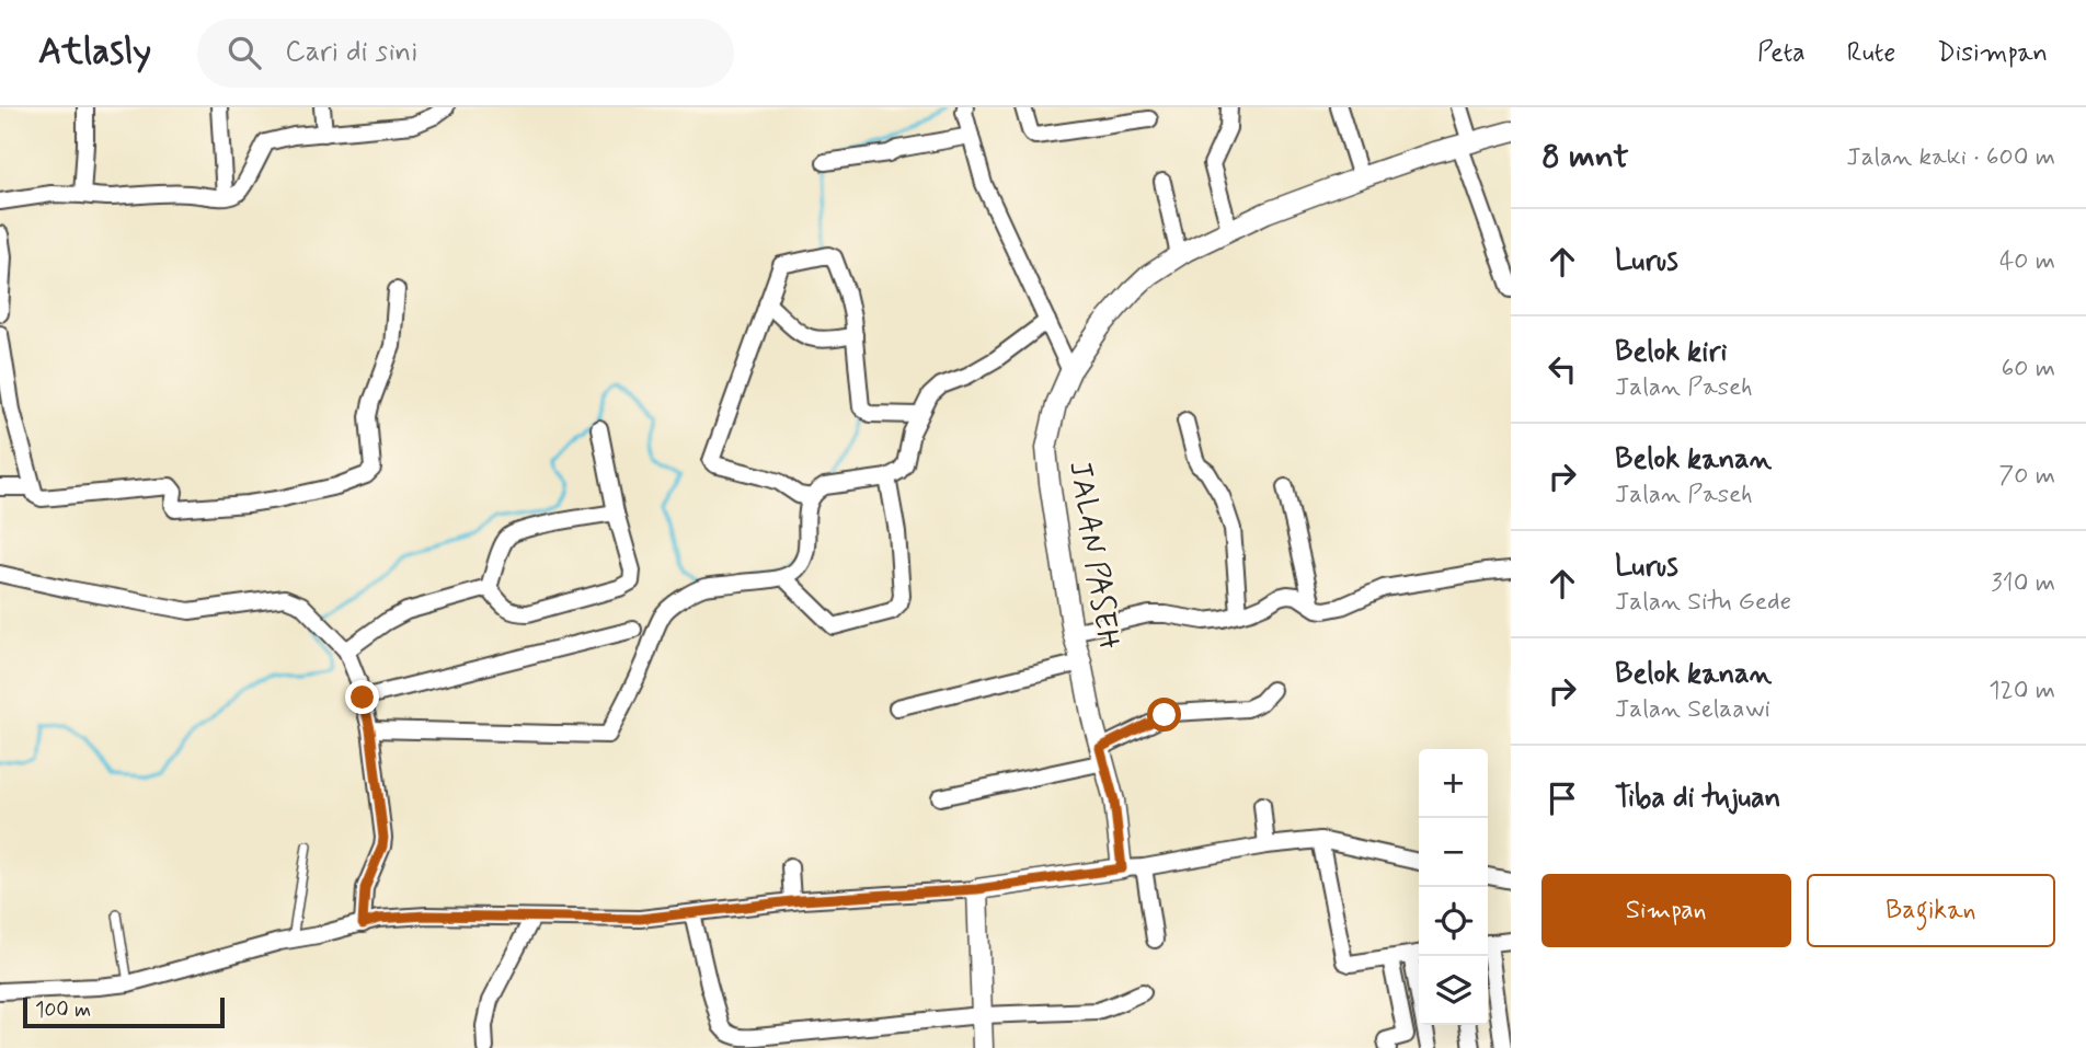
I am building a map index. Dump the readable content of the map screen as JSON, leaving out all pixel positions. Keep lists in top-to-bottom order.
{
  "streets": {
    "street": ["JALAN PASEH"]
  },
  "scale_bar": "100 m",
  "page": {
    "header": "Atlasly",
    "search": "Cari di sini",
    "nav": ["Peta", "Rute", "Disimpan"],
    "heading": ["8 mnt", "Jalan kaki · 600 m"],
    "list": [
      ["Lurus", "40 m"],
      ["Belok kiri", "Jalan Paseh", "60 m"],
      ["Belok kanan", "Jalan Paseh", "70 m"],
      ["Lurus", "Jalan Situ Gede", "310 m"],
      ["Belok kanan", "Jalan Selaawi", "120 m"],
      "Tiba di tujuan"
    ],
    "map_buttons": ["+", "−"],
    "buttons": ["Simpan", "Bagikan"],
    "scale": "100 m"
  }
}
